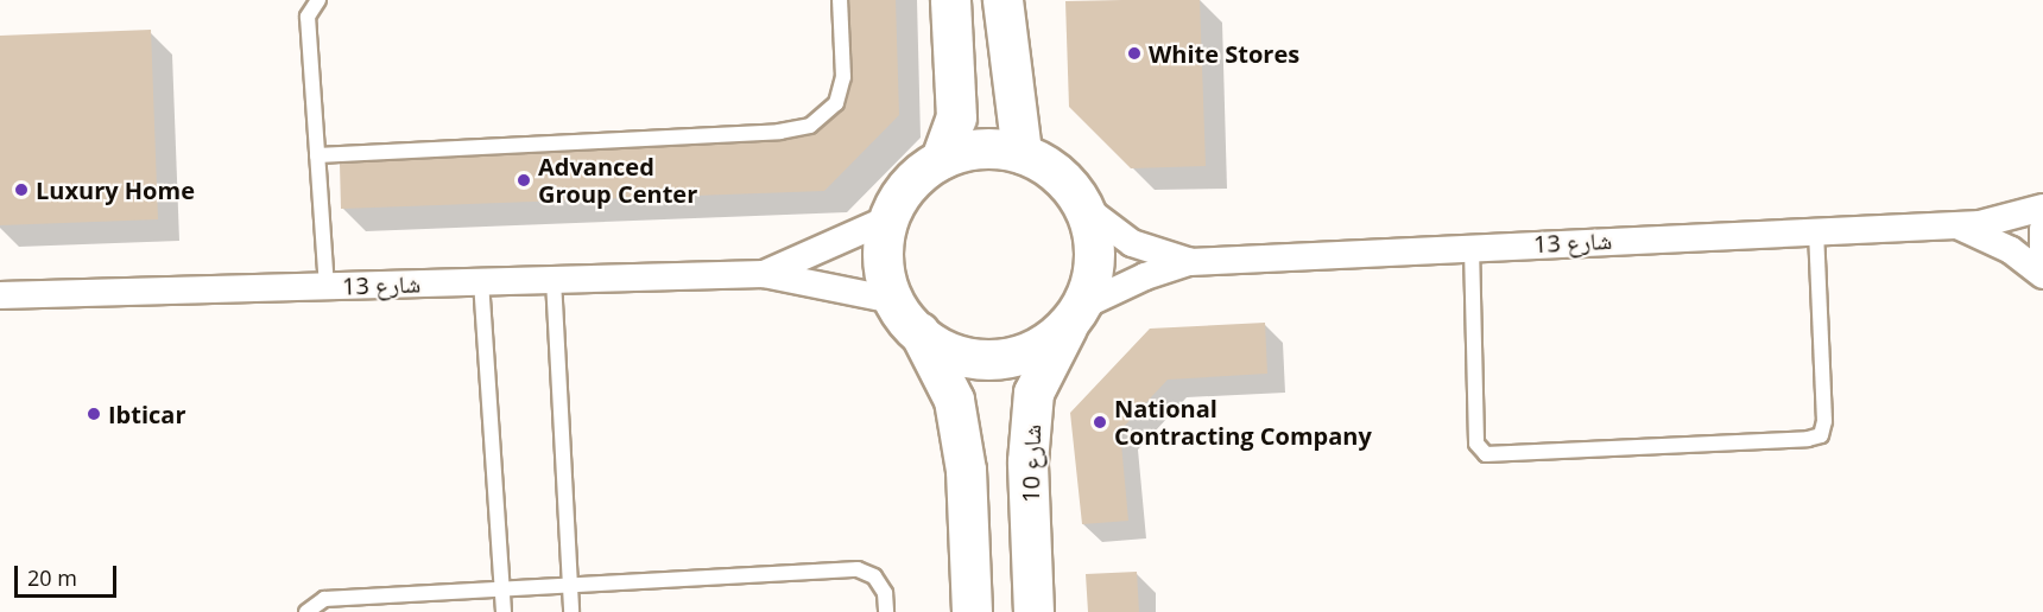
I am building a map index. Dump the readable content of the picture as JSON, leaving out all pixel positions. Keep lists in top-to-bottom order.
{
  "streets": {
    "street": ["شارع 13", "شارع 10"]
  },
  "crossings": [
    ["شارع 13", "شارع 10"]
  ],
  "places": [
    "White Stores",
    "Advanced Group Center",
    "Luxury Home",
    "Ibticar",
    "National Contracting Company"
  ],
  "scale_bar": "20 m"
}
